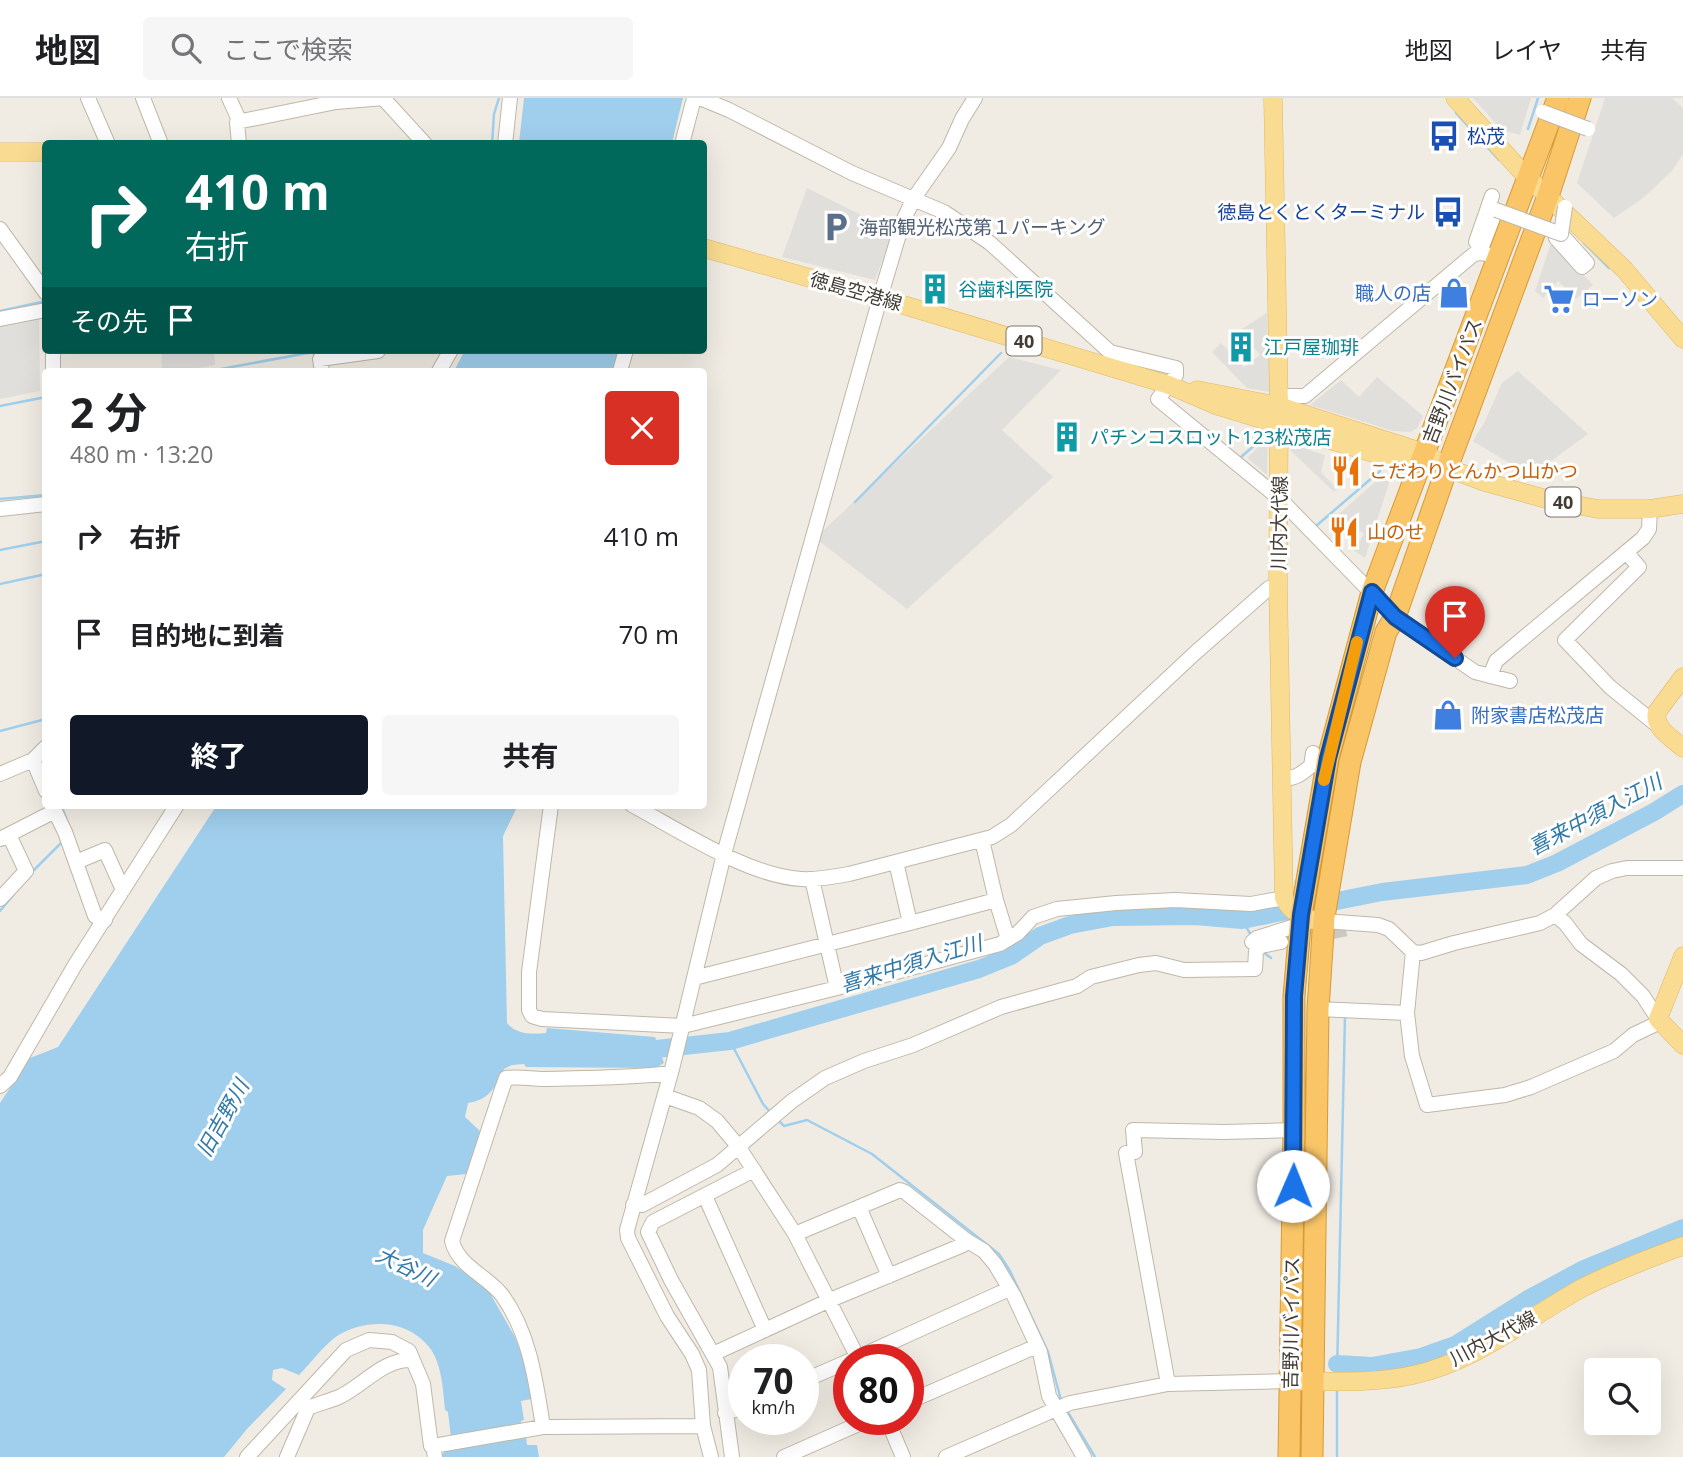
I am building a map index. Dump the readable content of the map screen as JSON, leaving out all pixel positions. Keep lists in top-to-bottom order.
{
  "streets": {
    "highway": ["吉野川バイパス"],
    "main road": ["徳島空港線", "40", "川内大代線"]
  },
  "crossings": [
    ["徳島空港線", "吉野川バイパス"],
    ["徳島空港線", "川内大代線"],
    ["吉野川バイパス", "川内大代線"]
  ],
  "water": ["喜来中須入江川", "旧吉野川", "大谷川"],
  "places": {
    "bus stop": ["松茂", "徳島とくとくターミナル"],
    "parking": ["海部観光松茂第１パーキング"],
    "building": ["谷歯科医院", "江戸屋珈琲", "パチンコスロット123松茂店"],
    "shop": ["職人の店", "附家書店松茂店"],
    "supermarket": ["ローソン"],
    "restaurant": ["こだわりとんかつ山かつ", "山のせ"]
  },
  "page": {
    "header": "地図",
    "search": "ここで検索",
    "nav": ["地図", "レイヤ", "共有"],
    "turn": ["410 m", "右折"],
    "then": "その先",
    "heading": ["2 分", "480 m · 13:20"],
    "list": [
      {
        "name": "右折",
        "value": "410 m"
      },
      {
        "name": "目的地に到着",
        "value": "70 m"
      }
    ],
    "buttons": ["終了", "共有"],
    "speed": "70 km/h",
    "limit": "80"
  }
}
